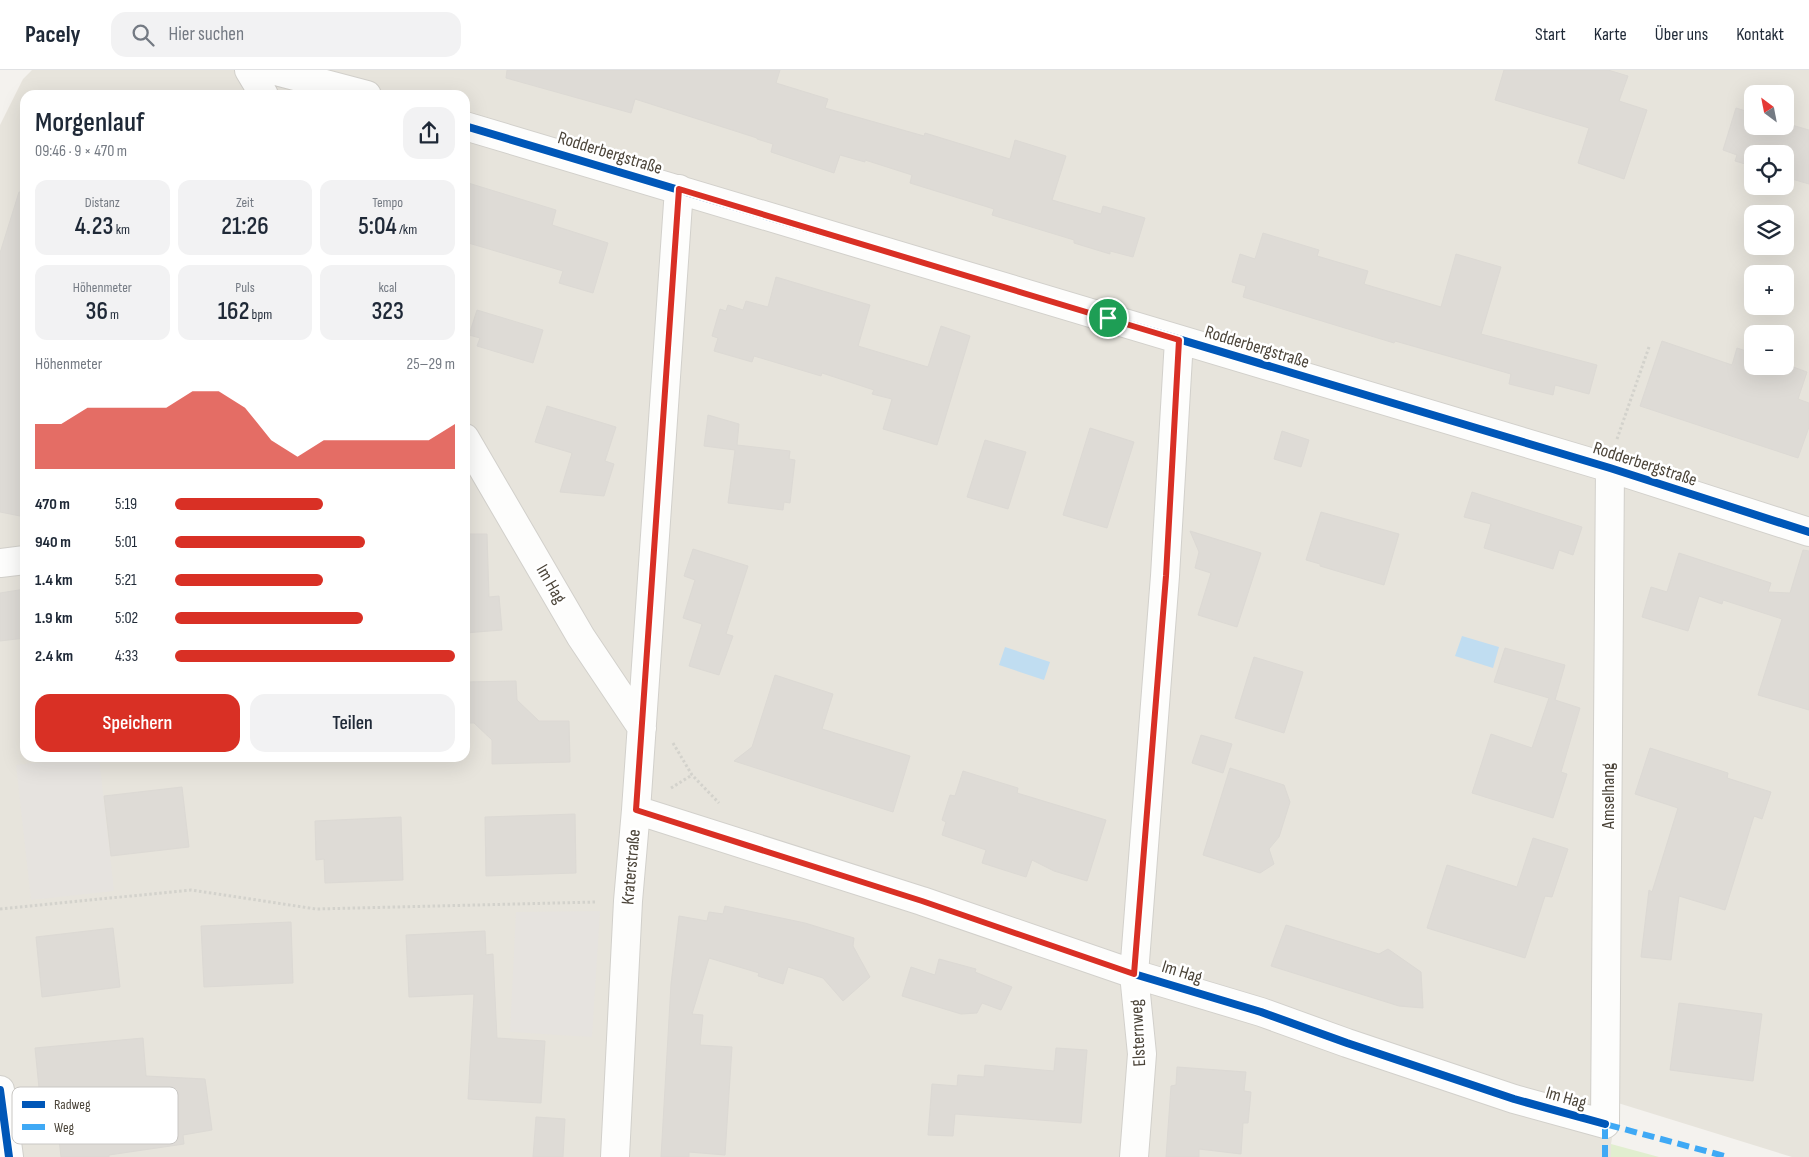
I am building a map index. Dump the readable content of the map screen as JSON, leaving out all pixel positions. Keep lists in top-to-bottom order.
{
  "streets": {
    "street": [
      "Rodderbergstraße",
      "Im Hag",
      "Amselhang",
      "Kraterstraße",
      "Elsternweg"
    ]
  },
  "crossings": [
    ["Rodderbergstraße", "Amselhang"],
    ["Rodderbergstraße", "Kraterstraße"],
    ["Rodderbergstraße", "Elsternweg"],
    ["Im Hag", "Amselhang"],
    ["Im Hag", "Kraterstraße"],
    ["Im Hag", "Elsternweg"]
  ],
  "legend": ["Radweg", "Weg"],
  "north": "top left",
  "page": {
    "header": "Pacely",
    "search": "Hier suchen",
    "nav": [
      "Start",
      "Karte",
      "Über uns",
      "Kontakt"
    ],
    "map_buttons": ["+", "−"],
    "heading": ["Morgenlauf", "09:46 · 9 × 470 m"],
    "stats": [
      ["Distanz", "4.23 km"],
      ["Zeit", "21:26"],
      ["Tempo", "5:04 /km"],
      ["Höhenmeter", "36 m"],
      ["Puls", "162 bpm"],
      ["kcal", "323"]
    ],
    "chart": ["Höhenmeter", "25–29 m"],
    "list": [
      {
        "name": "470 m",
        "note": "5:19"
      },
      {
        "name": "940 m",
        "note": "5:01"
      },
      {
        "name": "1.4 km",
        "note": "5:21"
      },
      {
        "name": "1.9 km",
        "note": "5:02"
      },
      {
        "name": "2.4 km",
        "note": "4:33"
      }
    ],
    "buttons": ["Speichern", "Teilen"]
  }
}
